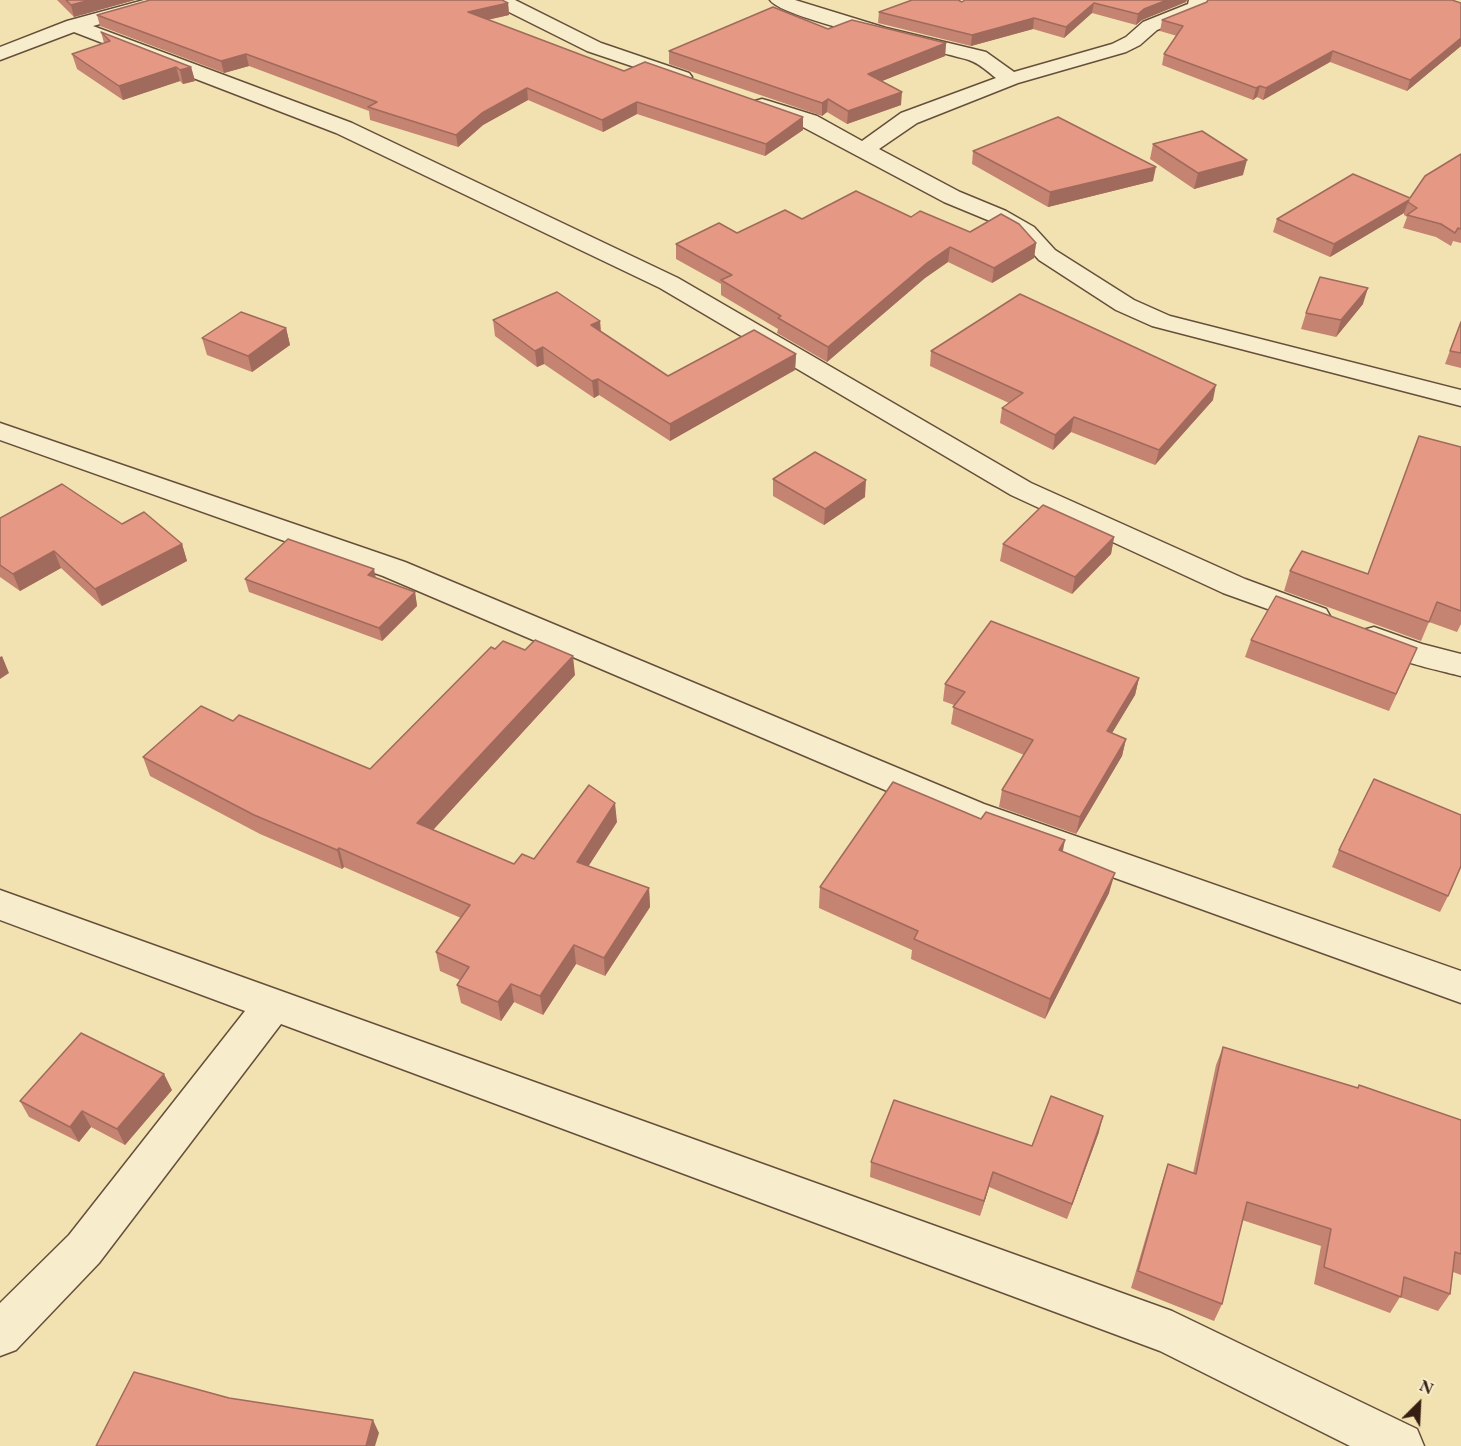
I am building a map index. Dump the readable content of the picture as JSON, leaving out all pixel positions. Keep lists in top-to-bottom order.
{
  "north": "top right"
}
